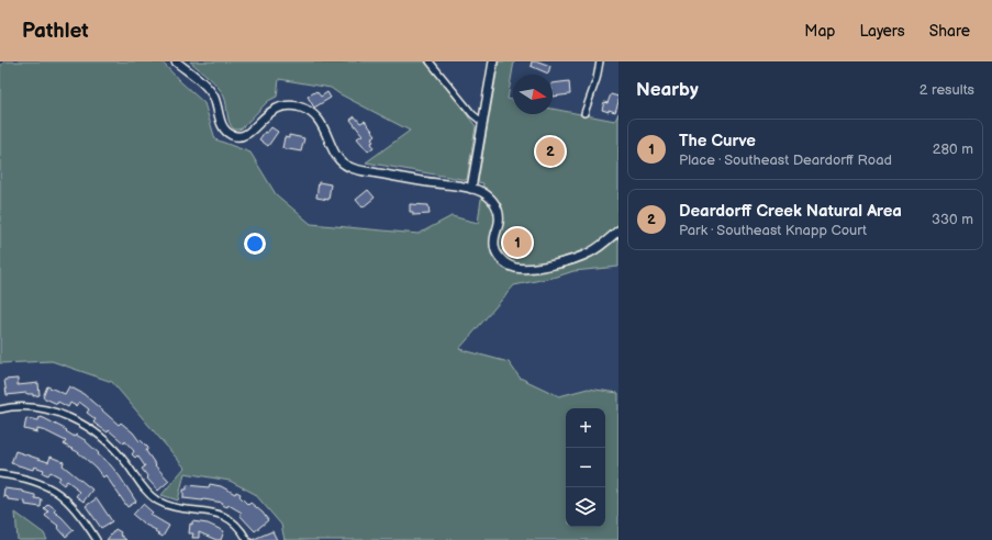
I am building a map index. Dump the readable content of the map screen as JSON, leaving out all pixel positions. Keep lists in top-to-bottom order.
{
  "north": "right",
  "page": {
    "header": "Pathlet",
    "nav": ["Map", "Layers", "Share"],
    "heading": ["Nearby", "2 results"],
    "list": [
      {
        "mark": "1",
        "name": "The Curve",
        "note": "Place · Southeast Deardorff Road",
        "value": "280 m"
      },
      {
        "mark": "2",
        "name": "Deardorff Creek Natural Area",
        "note": "Park · Southeast Knapp Court",
        "value": "330 m"
      }
    ],
    "pins": ["2", "1"],
    "map_buttons": ["+", "−"]
  }
}
